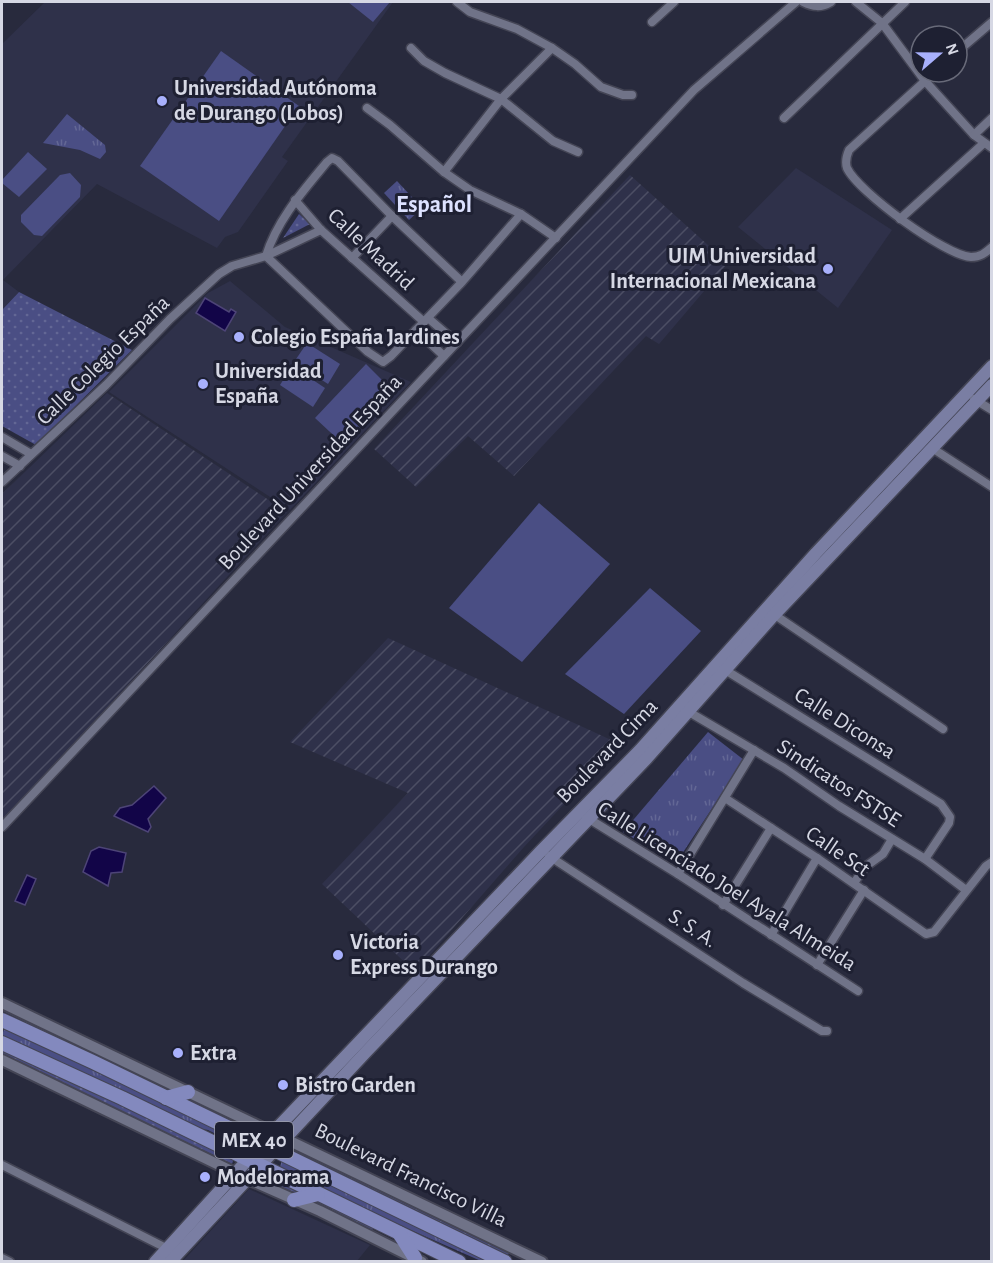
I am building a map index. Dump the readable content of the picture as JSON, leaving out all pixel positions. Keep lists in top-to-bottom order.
{
  "streets": {
    "main road": ["Boulevard Cima", "MEX 40", "Boulevard Francisco Villa"],
    "street": [
      "Calle Madrid",
      "Calle Colegio España",
      "Boulevard Universidad España",
      "Calle Diconsa",
      "Sindicatos FSTSE",
      "Calle Sct",
      "Calle Licenciado Joel Ayala Almeida",
      "S. S. A."
    ]
  },
  "crossings": [
    ["Calle Madrid", "Boulevard Universidad España"],
    ["Calle Diconsa", "Boulevard Cima"],
    ["Calle Diconsa", "Sindicatos FSTSE"],
    ["Boulevard Cima", "Sindicatos FSTSE"],
    ["Boulevard Cima", "Calle Licenciado Joel Ayala Almeida"],
    ["Boulevard Cima", "S. S. A."],
    ["Boulevard Cima", "MEX 40"],
    ["Boulevard Cima", "Boulevard Francisco Villa"],
    ["Sindicatos FSTSE", "Calle Sct"]
  ],
  "districts": ["Español"],
  "places": [
    "Universidad Autónoma de Durango (Lobos)",
    "UIM Universidad Internacional Mexicana",
    "Colegio España Jardines",
    "Universidad España",
    "Victoria Express Durango",
    "Extra",
    "Bistro Garden",
    "Modelorama"
  ],
  "north": "right"
}
